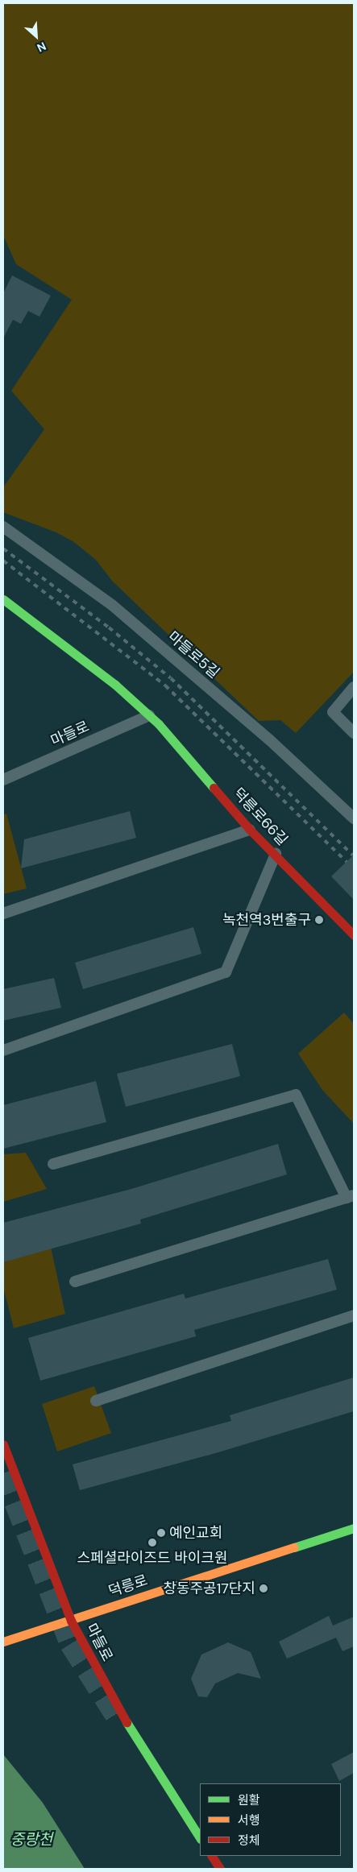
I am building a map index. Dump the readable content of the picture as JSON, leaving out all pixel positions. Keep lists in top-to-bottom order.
{
  "streets": {
    "main road": ["마들로", "덕릉로66길", "덕릉로"],
    "street": ["마들로5길"]
  },
  "crossings": [
    ["마들로", "덕릉로66길"],
    ["마들로", "덕릉로"]
  ],
  "water": ["중랑천"],
  "places": [
    "녹천역3번출구",
    "예인교회",
    "스페셜라이즈드 바이크원",
    "창동주공17단지"
  ],
  "legend": ["원활", "서행", "정체"],
  "north": "bottom right"
}
